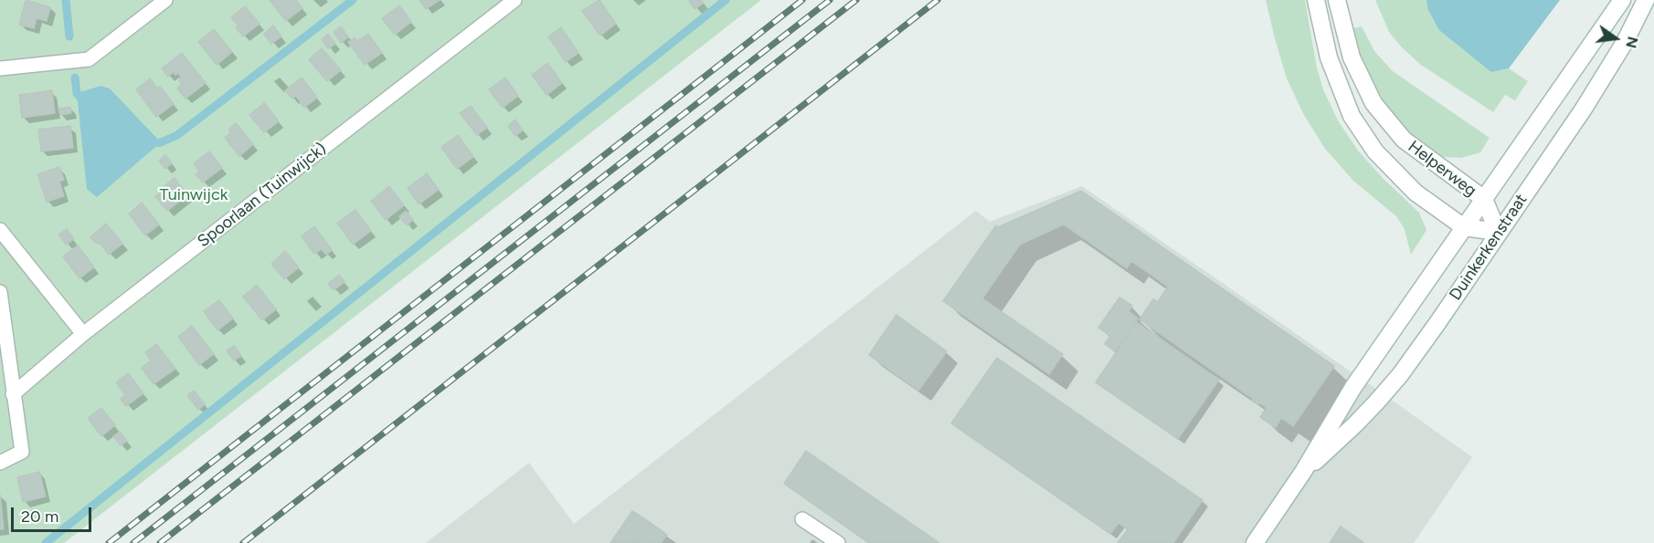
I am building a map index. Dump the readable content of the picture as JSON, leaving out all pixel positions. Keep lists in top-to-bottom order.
{
  "streets": {
    "main road": ["Helperweg", "Duinkerkenstraat"],
    "lane": ["Spoorlaan (Tuinwijck)"]
  },
  "crossings": [
    ["Helperweg", "Duinkerkenstraat"]
  ],
  "parks": ["Tuinwijck"],
  "scale_bar": "20 m",
  "north": "right"
}
